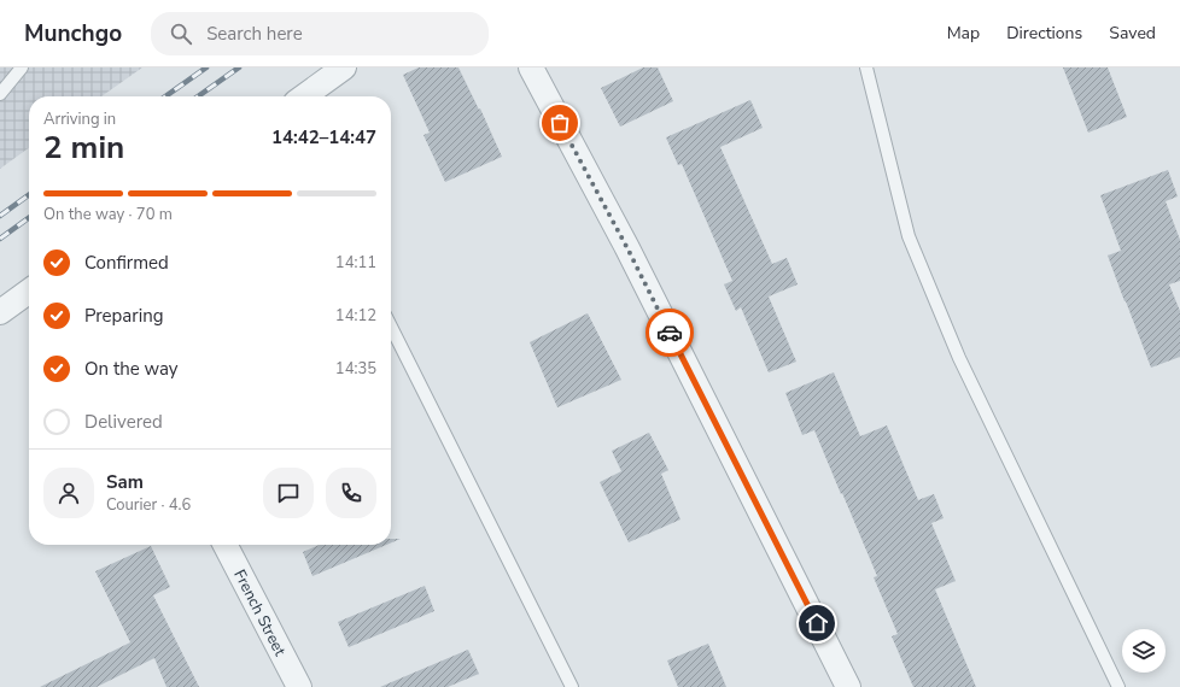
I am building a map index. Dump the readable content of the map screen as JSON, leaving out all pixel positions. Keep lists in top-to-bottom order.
{
  "streets": {
    "street": ["French Street"]
  },
  "page": {
    "header": "Munchgo",
    "search": "Search here",
    "nav": ["Map", "Directions", "Saved"],
    "heading": ["2 min", "Arriving in", "14:42–14:47"],
    "panel": ["Sam", "Courier · 4.6"],
    "bar": "On the way · 70 m",
    "list": [
      ["Confirmed", "14:11"],
      ["Preparing", "14:12"],
      ["On the way", "14:35"],
      "Delivered"
    ]
  }
}
